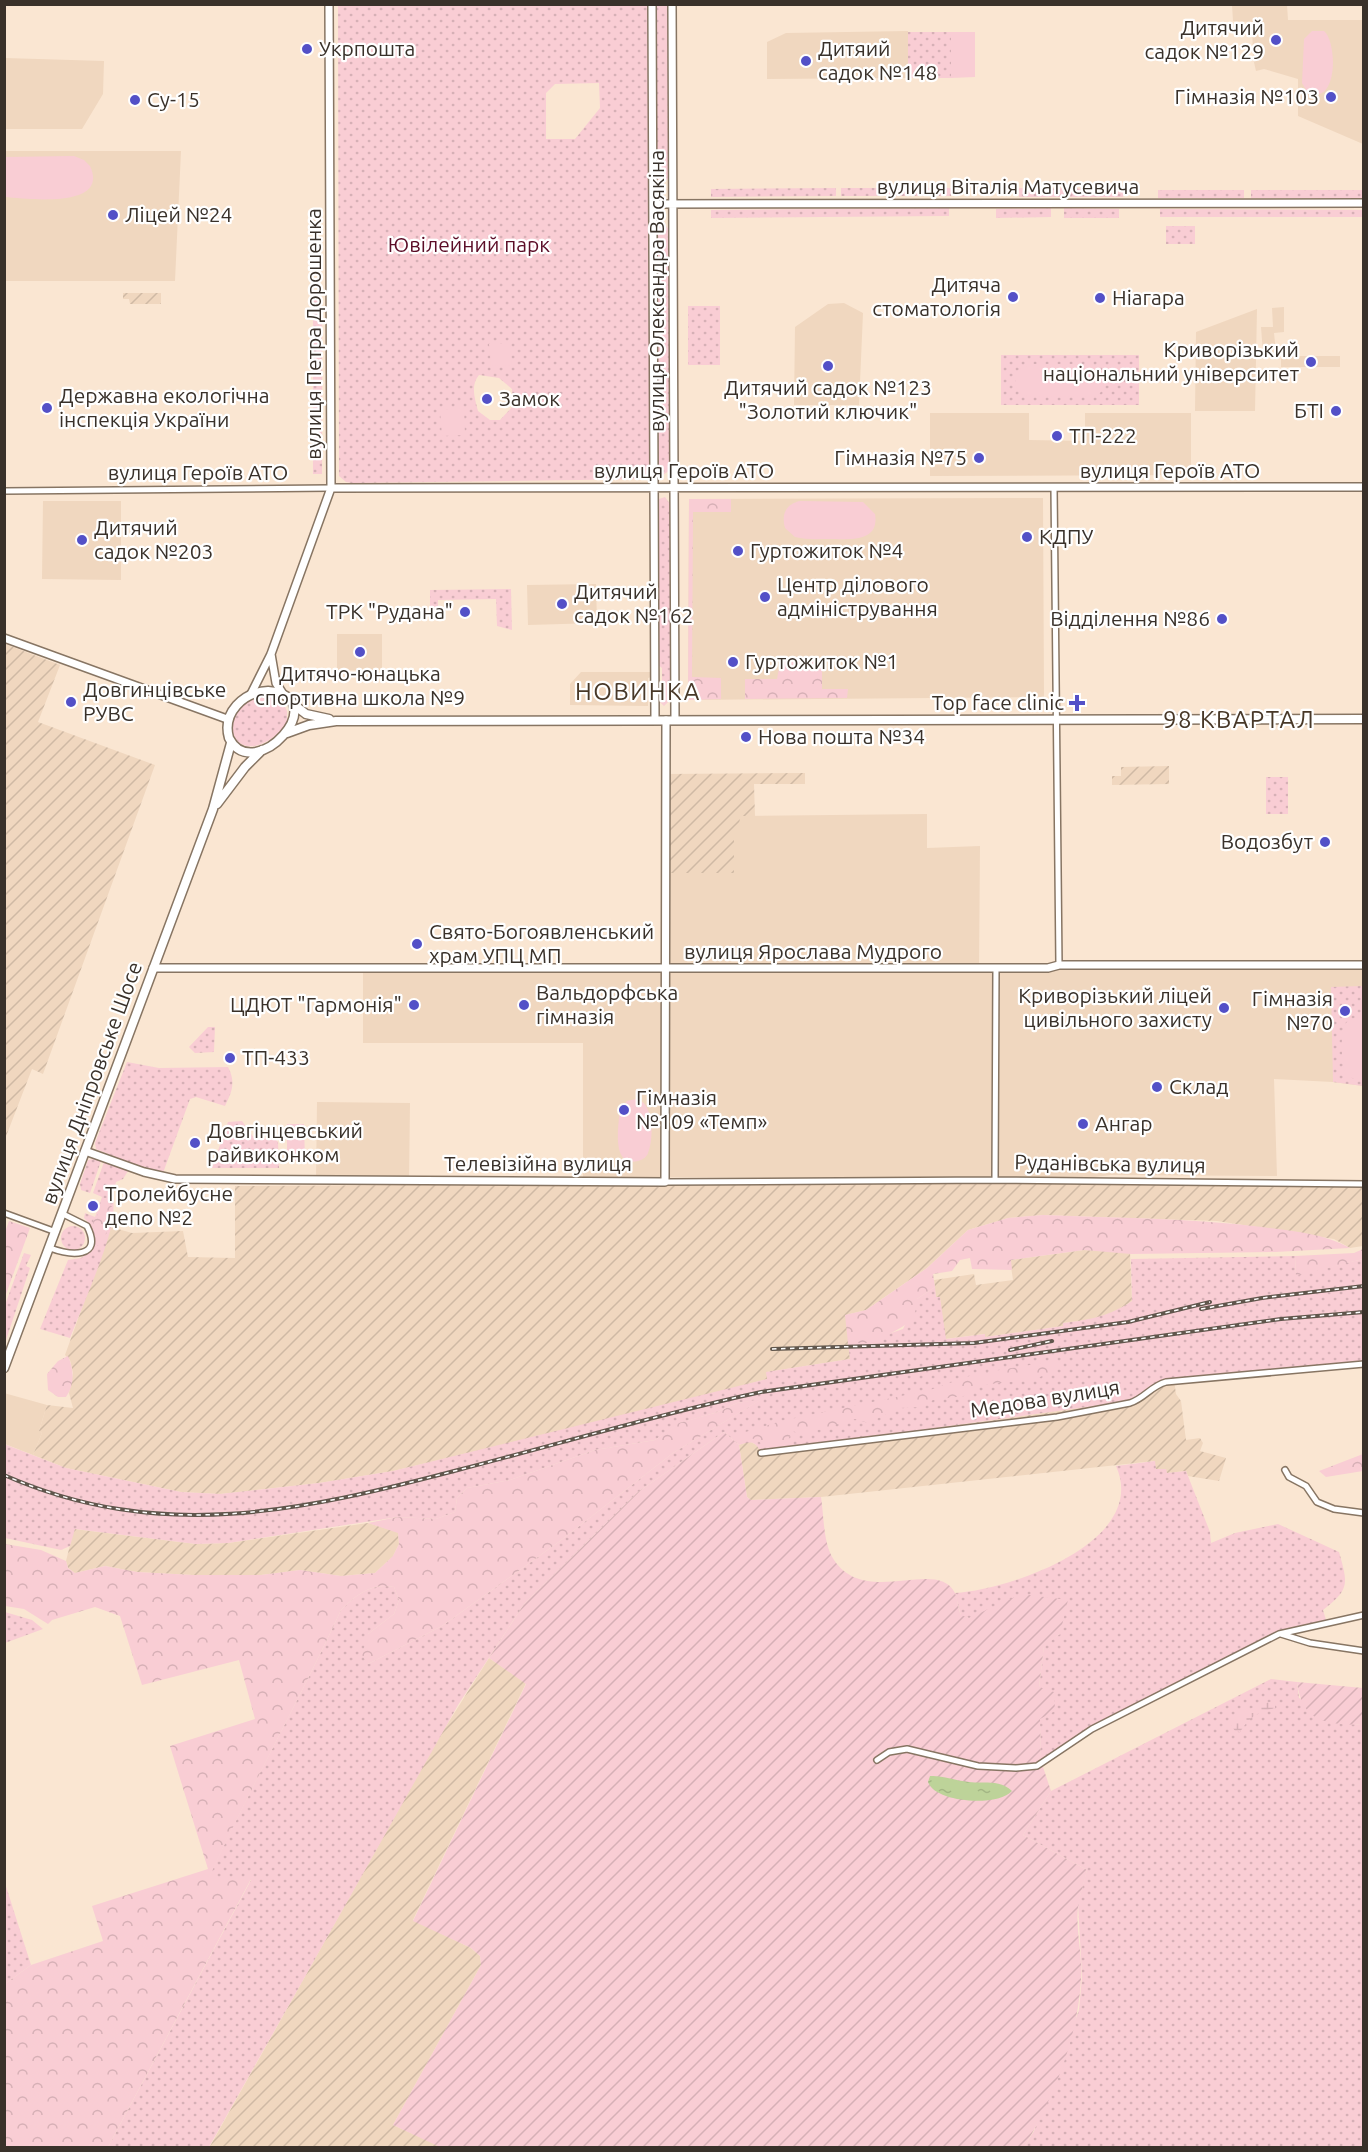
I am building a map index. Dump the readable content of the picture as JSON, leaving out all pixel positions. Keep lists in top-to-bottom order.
{
  "streets": {
    "main road": ["вулиця Дніпровське Шосе"],
    "street": [
      "вулиця Віталія Матусевича",
      "вулиця Олександра Васякіна",
      "вулиця Петра Дорошенка",
      "вулиця Героїв АТО",
      "вулиця Ярослава Мудрого",
      "Телевізійна вулиця",
      "Руданівська вулиця",
      "Медова вулиця"
    ]
  },
  "crossings": [
    ["вулиця Віталія Матусевича", "вулиця Олександра Васякіна"],
    ["вулиця Олександра Васякіна", "вулиця Героїв АТО"],
    ["вулиця Петра Дорошенка", "вулиця Героїв АТО"],
    ["вулиця Ярослава Мудрого", "вулиця Дніпровське Шосе"],
    ["вулиця Ярослава Мудрого", "Руданівська вулиця"],
    ["вулиця Дніпровське Шосе", "Телевізійна вулиця"],
    ["Телевізійна вулиця", "Руданівська вулиця"]
  ],
  "districts": ["НОВИНКА", "98 КВАРТАЛ"],
  "parks": ["Ювілейний парк"],
  "places": {
    "other": [
      "Дитячий садок №129",
      "Укрпошта",
      "Дитяий садок №148",
      "Гімназія №103",
      "Су-15",
      "Ліцей №24",
      "Дитяча стоматологія",
      "Ніагара",
      "Криворізький національний університет",
      "Дитячий садок №123 \"Золотий ключик\"",
      "Замок",
      "Державна екологічна інспекція України",
      "БТІ",
      "ТП-222",
      "Гімназія №75",
      "КДПУ",
      "Дитячий садок №203",
      "Гуртожиток №4",
      "Центр ділового адміністрування",
      "Дитячий садок №162",
      "ТРК \"Рудана\"",
      "Відділення №86",
      "Дитячо-юнацька спортивна школа №9",
      "Гуртожиток №1",
      "Довгинцівське РУВС",
      "Нова пошта №34",
      "Водозбут",
      "Свято-Богоявленський храм УПЦ МП",
      "ЦДЮТ \"Гармонія\"",
      "Вальдорфська гімназія",
      "Криворізький ліцей цивільного захисту",
      "Гімназія №70",
      "ТП-433",
      "Склад",
      "Гімназія №109 «Темп»",
      "Ангар",
      "Довгінцевський райвиконком",
      "Тролейбусне депо №2"
    ],
    "health": ["Top face clinic"]
  }
}
